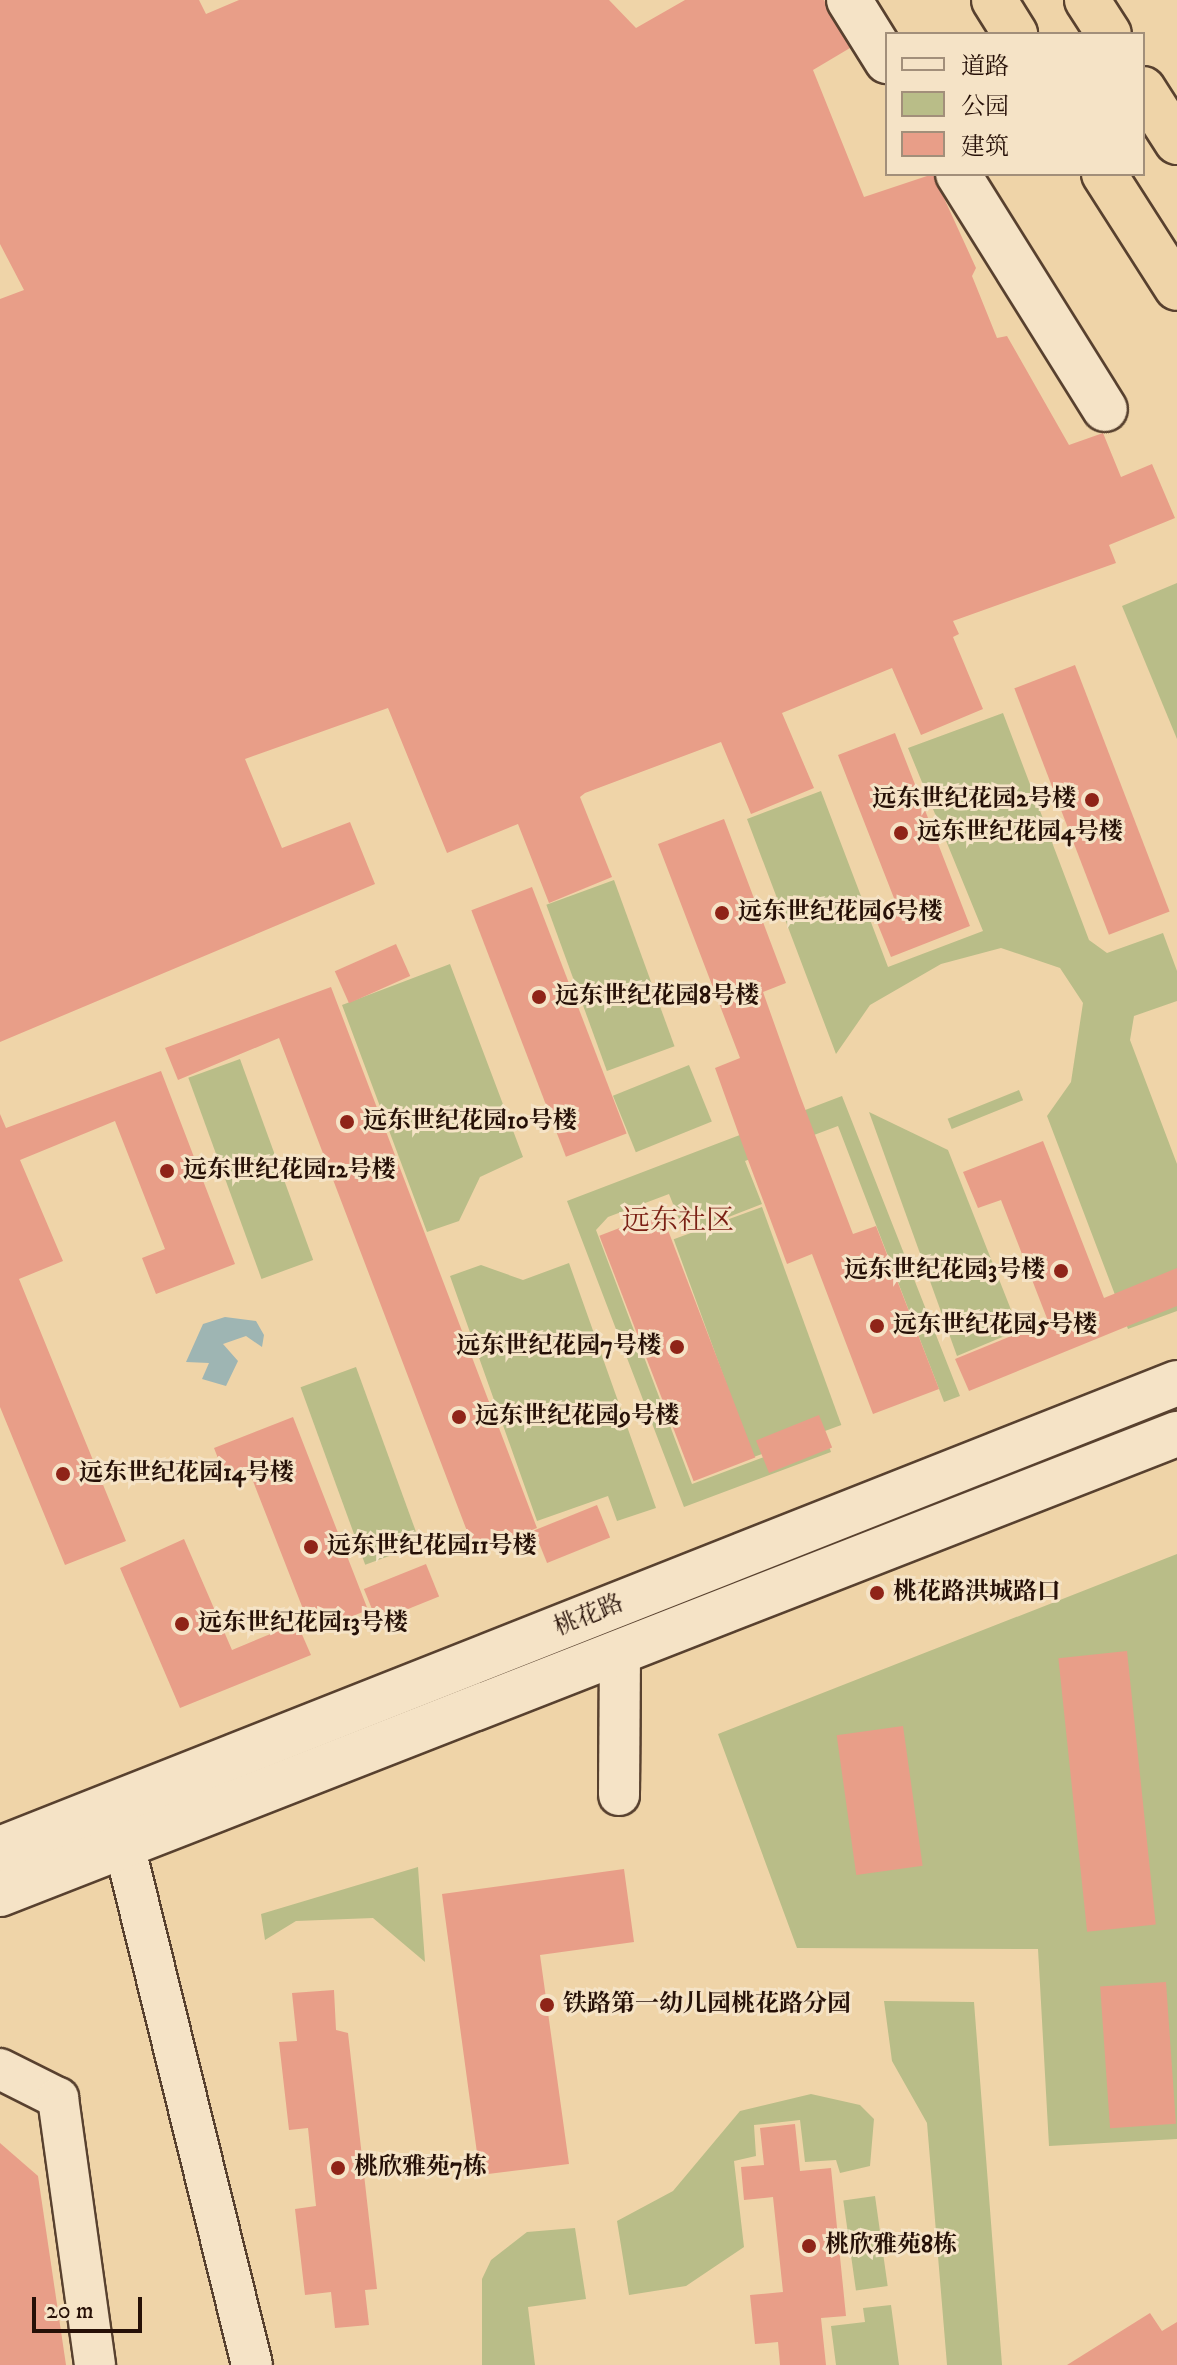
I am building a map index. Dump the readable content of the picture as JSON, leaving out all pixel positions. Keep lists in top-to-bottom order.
{
  "streets": {
    "main road": ["桃花路"]
  },
  "districts": ["远东社区"],
  "places": [
    "远东世纪花园2号楼",
    "远东世纪花园4号楼",
    "远东世纪花园6号楼",
    "远东世纪花园8号楼",
    "远东世纪花园10号楼",
    "远东世纪花园12号楼",
    "远东世纪花园3号楼",
    "远东世纪花园5号楼",
    "远东世纪花园7号楼",
    "远东世纪花园9号楼",
    "远东世纪花园14号楼",
    "远东世纪花园11号楼",
    "桃花路洪城路口",
    "远东世纪花园13号楼",
    "铁路第一幼儿园桃花路分园",
    "桃欣雅苑7栋",
    "桃欣雅苑8栋"
  ],
  "legend": ["道路", "公园", "建筑"],
  "scale_bar": "20 m"
}
